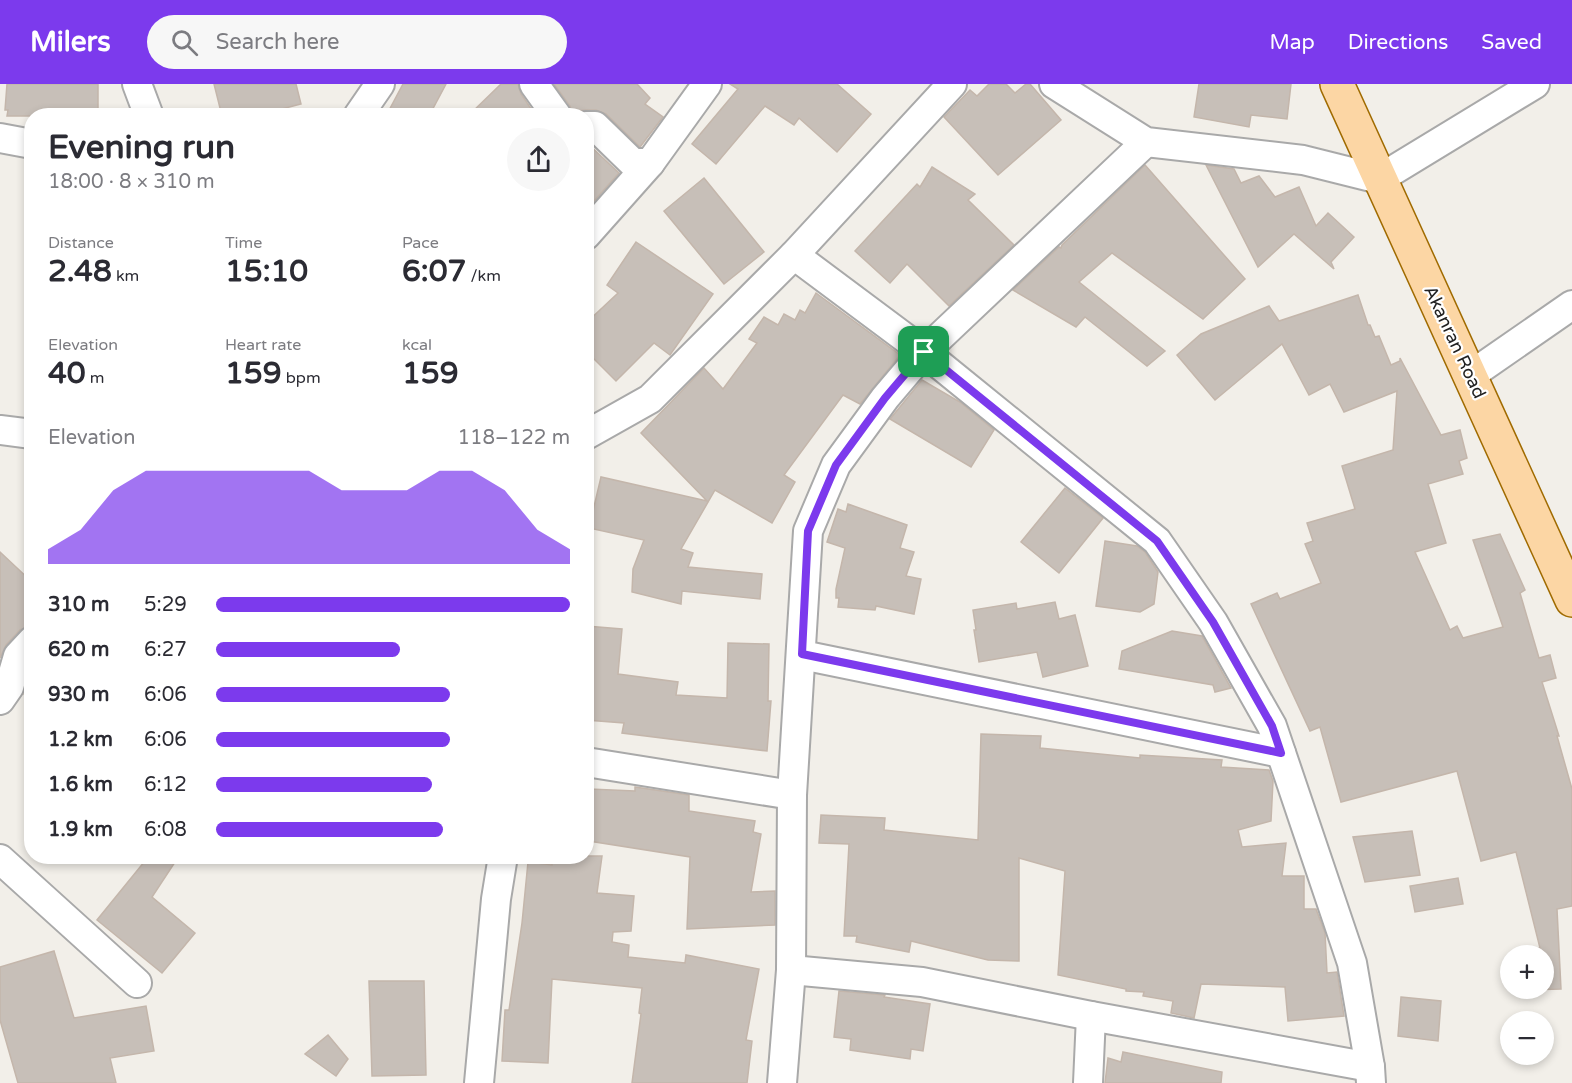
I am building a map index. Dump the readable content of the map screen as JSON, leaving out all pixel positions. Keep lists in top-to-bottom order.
{
  "streets": {
    "main road": ["Akanran Road"]
  },
  "page": {
    "header": "Milers",
    "search": "Search here",
    "nav": ["Map", "Directions", "Saved"],
    "heading": ["Evening run", "18:00 · 8 × 310 m"],
    "stats": [
      ["Distance", "2.48 km"],
      ["Time", "15:10"],
      ["Pace", "6:07 /km"],
      ["Elevation", "40 m"],
      ["Heart rate", "159 bpm"],
      ["kcal", "159"]
    ],
    "chart": ["Elevation", "118–122 m"],
    "list": [
      {
        "name": "310 m",
        "note": "5:29"
      },
      {
        "name": "620 m",
        "note": "6:27"
      },
      {
        "name": "930 m",
        "note": "6:06"
      },
      {
        "name": "1.2 km",
        "note": "6:06"
      },
      {
        "name": "1.6 km",
        "note": "6:12"
      },
      {
        "name": "1.9 km",
        "note": "6:08"
      }
    ],
    "map_buttons": ["+", "−"]
  }
}
